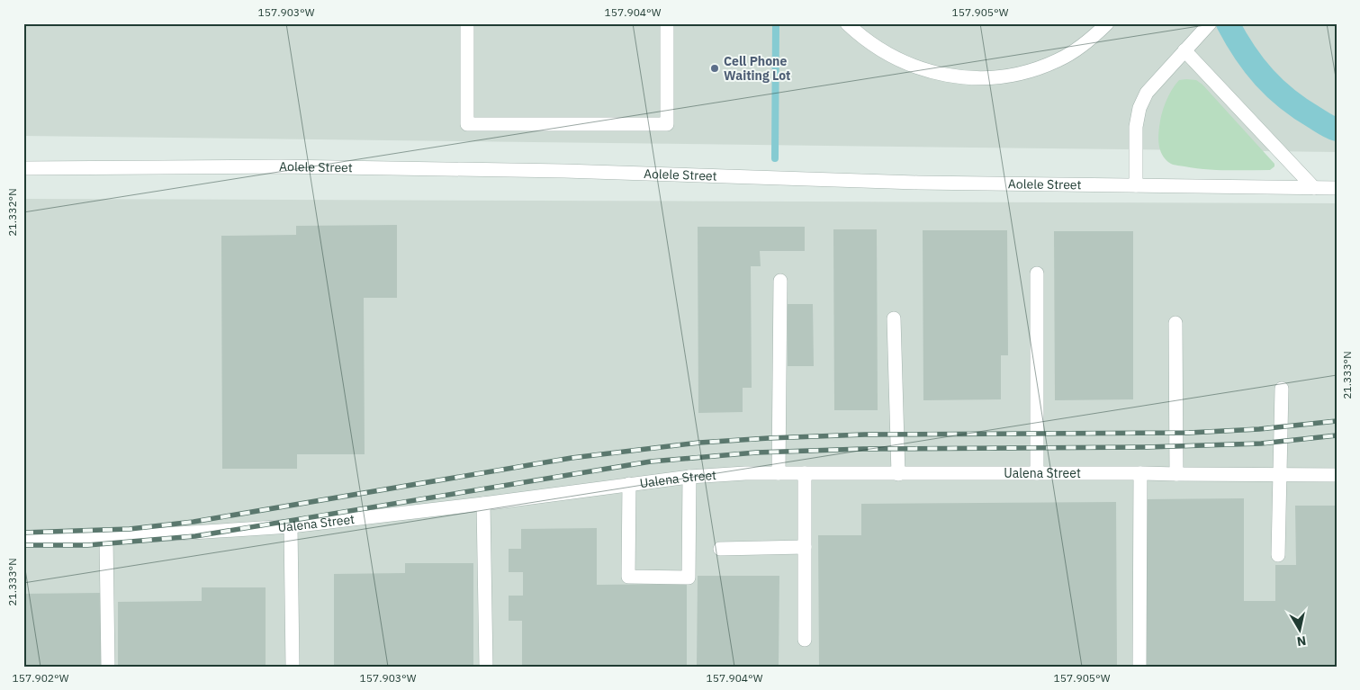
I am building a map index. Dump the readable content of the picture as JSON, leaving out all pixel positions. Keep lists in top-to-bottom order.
{
  "streets": {
    "street": ["Aolele Street", "Ualena Street"]
  },
  "places": ["Cell Phone Waiting Lot"],
  "north": "bottom",
  "coordinates": [
    "157.903°W",
    "157.904°W",
    "157.905°W",
    "21.332°N",
    "21.333°N",
    "157.902°W"
  ]
}
